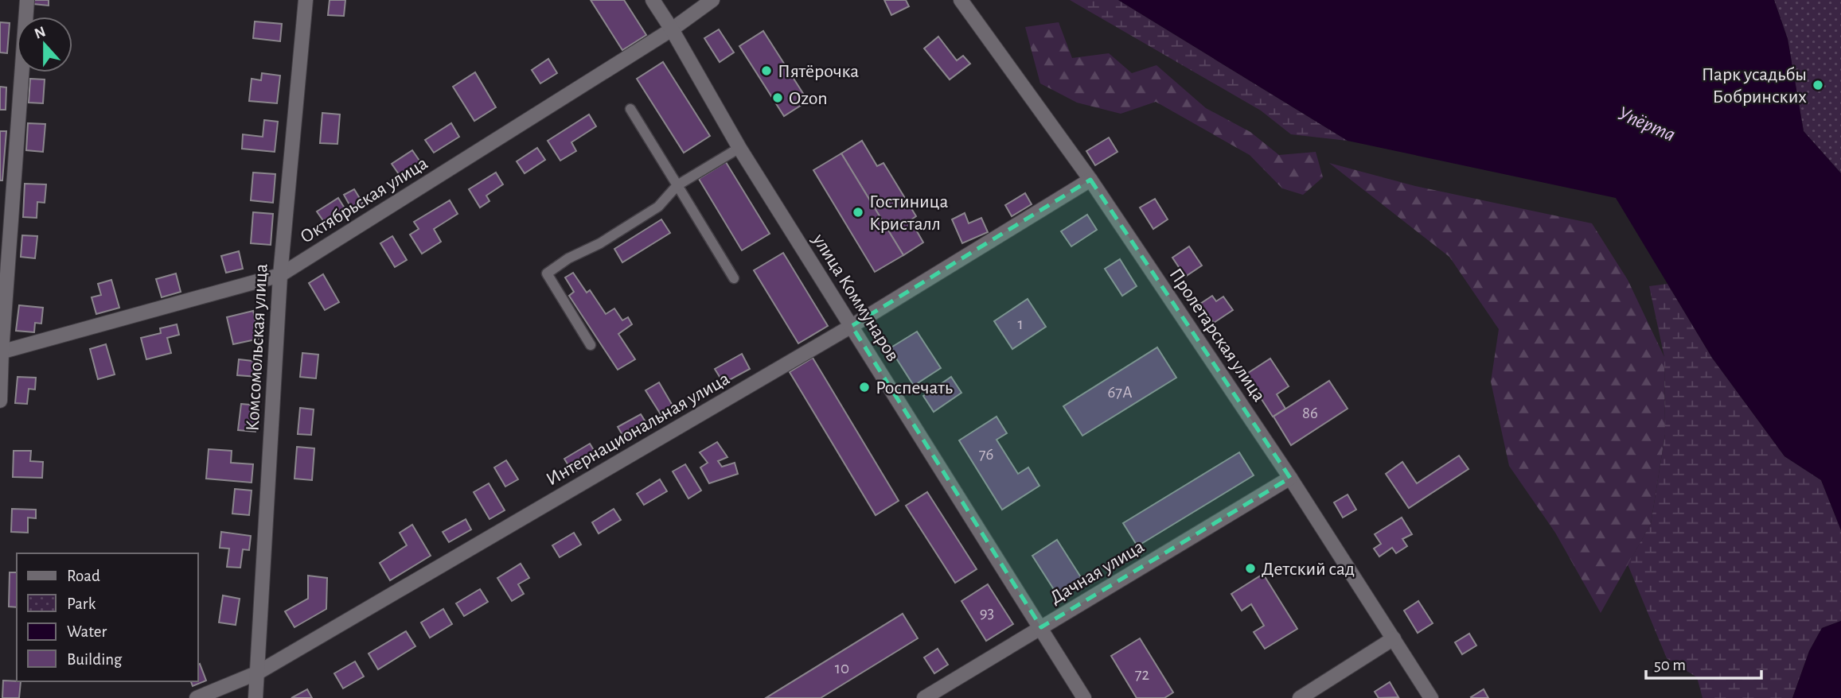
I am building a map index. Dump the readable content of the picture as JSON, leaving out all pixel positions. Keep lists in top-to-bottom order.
{
  "streets": {
    "street": [
      "Октябрьская улица",
      "улица Коммунаров",
      "Пролетарская улица",
      "Комсомольская улица",
      "Интернациональная улица",
      "Дачная улица"
    ]
  },
  "crossings": [
    ["Октябрьская улица", "улица Коммунаров"],
    ["Октябрьская улица", "Комсомольская улица"],
    ["улица Коммунаров", "Интернациональная улица"],
    ["улица Коммунаров", "Дачная улица"],
    ["Пролетарская улица", "Интернациональная улица"],
    ["Пролетарская улица", "Дачная улица"],
    ["Комсомольская улица", "Интернациональная улица"]
  ],
  "water": ["Упёрта"],
  "places": [
    "Пятёрочка",
    "Парк усадьбы Бобринских",
    "Ozon",
    "Гостиница Кристалл",
    "Роспечать",
    "Детский сад"
  ],
  "house_numbers": [
    "1",
    "67А",
    "86",
    "76",
    "93",
    "10",
    "72"
  ],
  "legend": [
    "Road",
    "Park",
    "Water",
    "Building"
  ],
  "scale_bar": "50 m",
  "north": "top"
}
